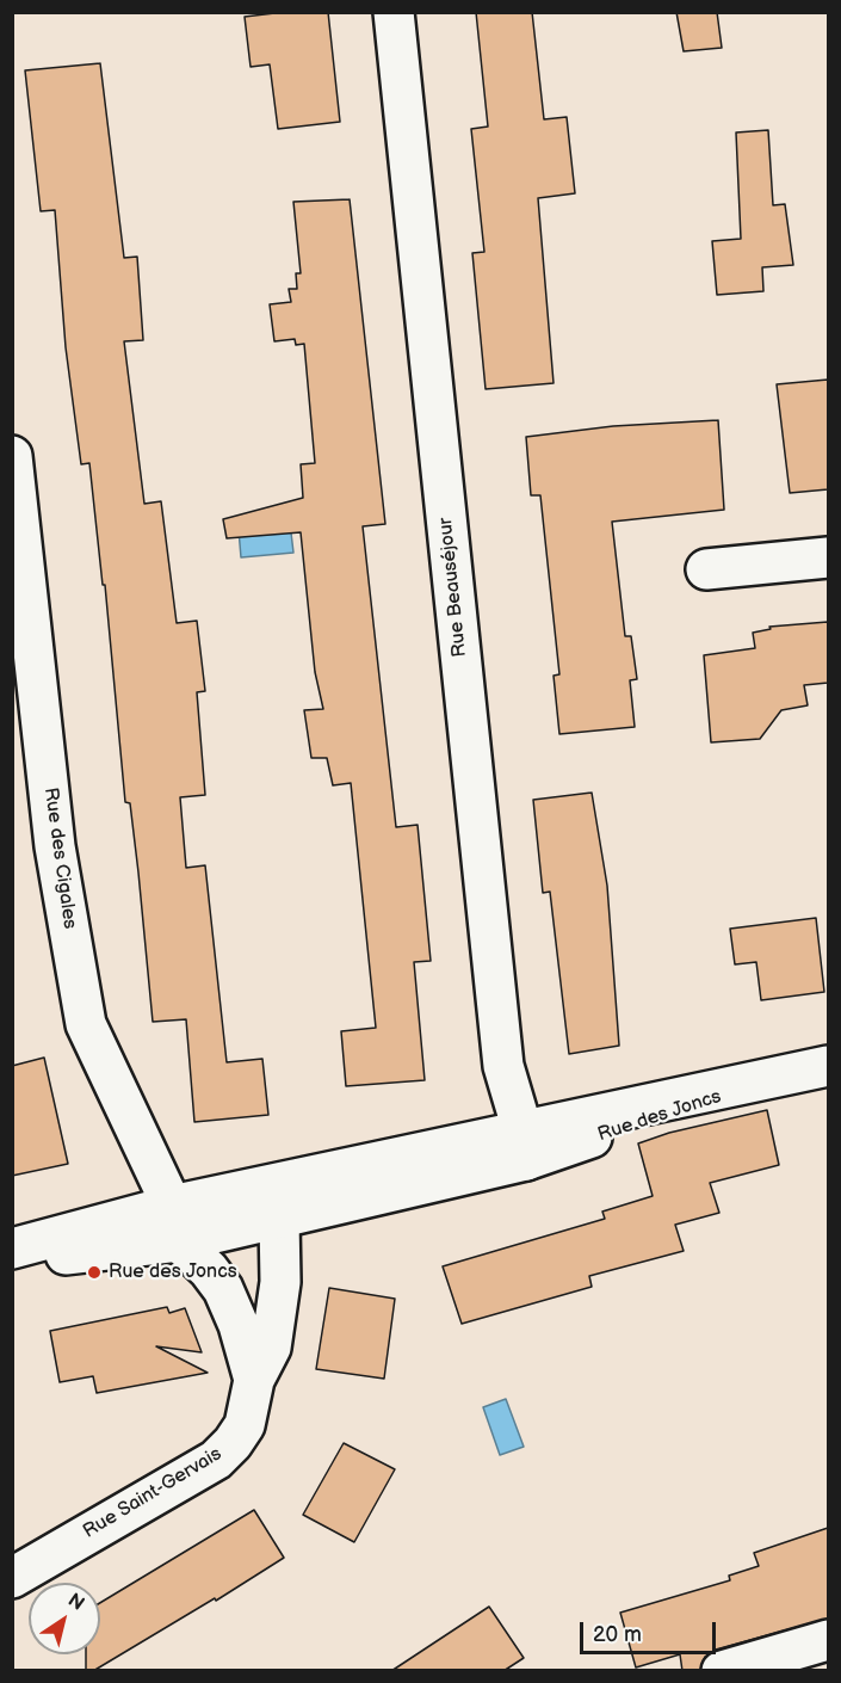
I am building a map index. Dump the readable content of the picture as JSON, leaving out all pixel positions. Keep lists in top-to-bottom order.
{
  "streets": {
    "street": [
      "Rue Beauséjour",
      "Rue des Cigales",
      "Rue des Joncs",
      "Rue Saint-Gervais"
    ]
  },
  "crossings": [
    ["Rue Beauséjour", "Rue des Joncs"],
    ["Rue des Cigales", "Rue des Joncs"],
    ["Rue des Cigales", "Rue Saint-Gervais"],
    ["Rue des Joncs", "Rue Saint-Gervais"]
  ],
  "places": ["Rue des Joncs"],
  "scale_bar": "20 m",
  "north": "top right"
}
